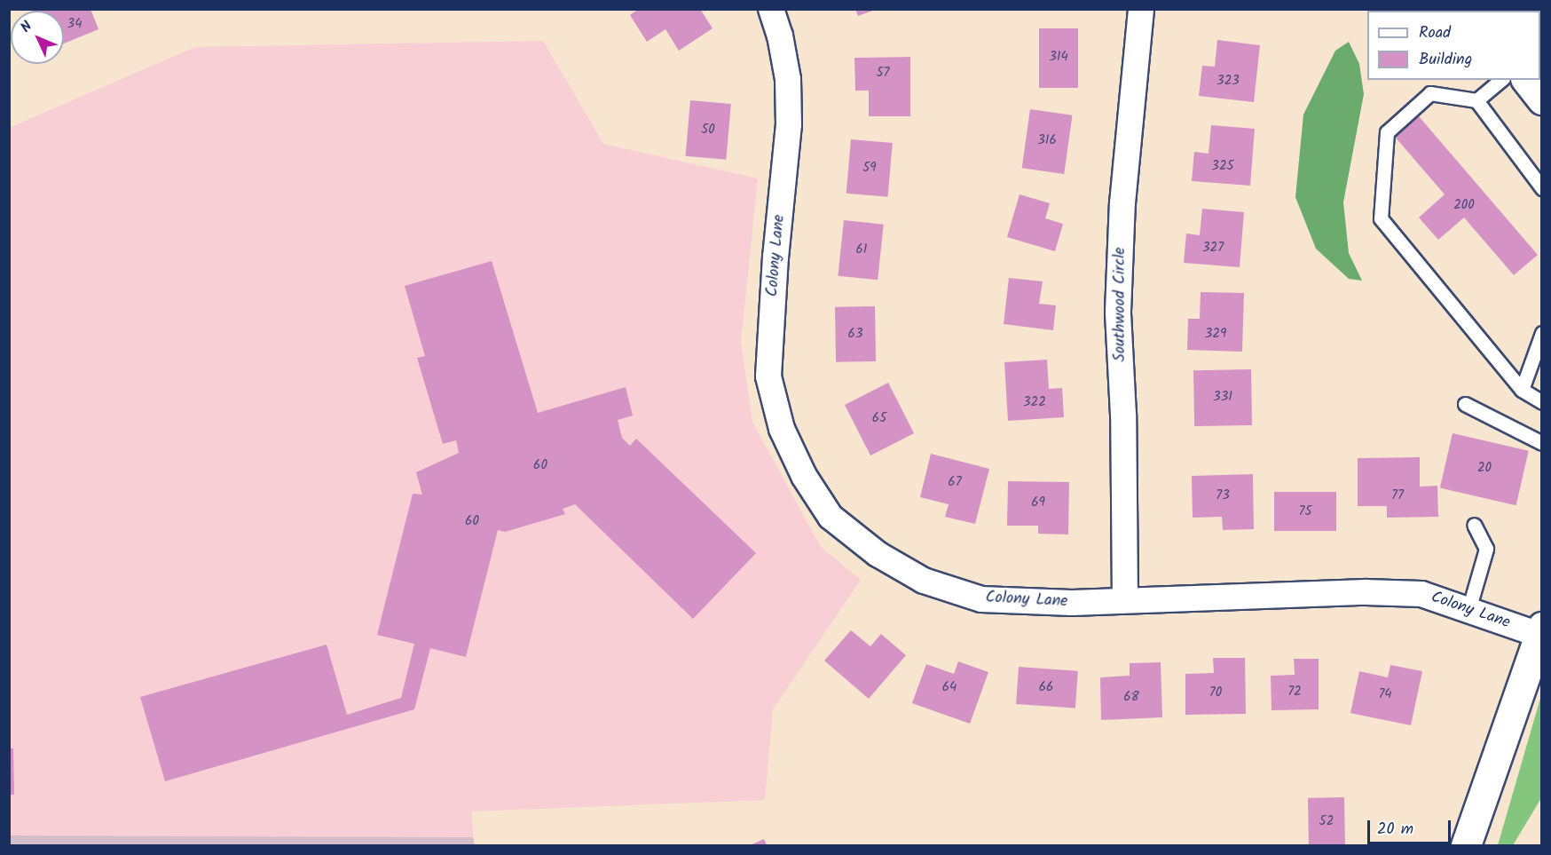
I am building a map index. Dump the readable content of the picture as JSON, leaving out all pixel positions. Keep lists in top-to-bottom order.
{
  "streets": {
    "street": ["Colony Lane", "Southwood Circle"]
  },
  "crossings": [
    ["Colony Lane", "Southwood Circle"]
  ],
  "house_numbers": [
    "34",
    "314",
    "57",
    "323",
    "50",
    "316",
    "325",
    "59",
    "200",
    "327",
    "61",
    "63",
    "329",
    "331",
    "322",
    "65",
    "60",
    "20",
    "67",
    "73",
    "77",
    "69",
    "75",
    "60",
    "64",
    "66",
    "72",
    "70",
    "74",
    "68",
    "52"
  ],
  "legend": ["Road", "Building"],
  "scale_bar": "20 m",
  "north": "top left"
}
